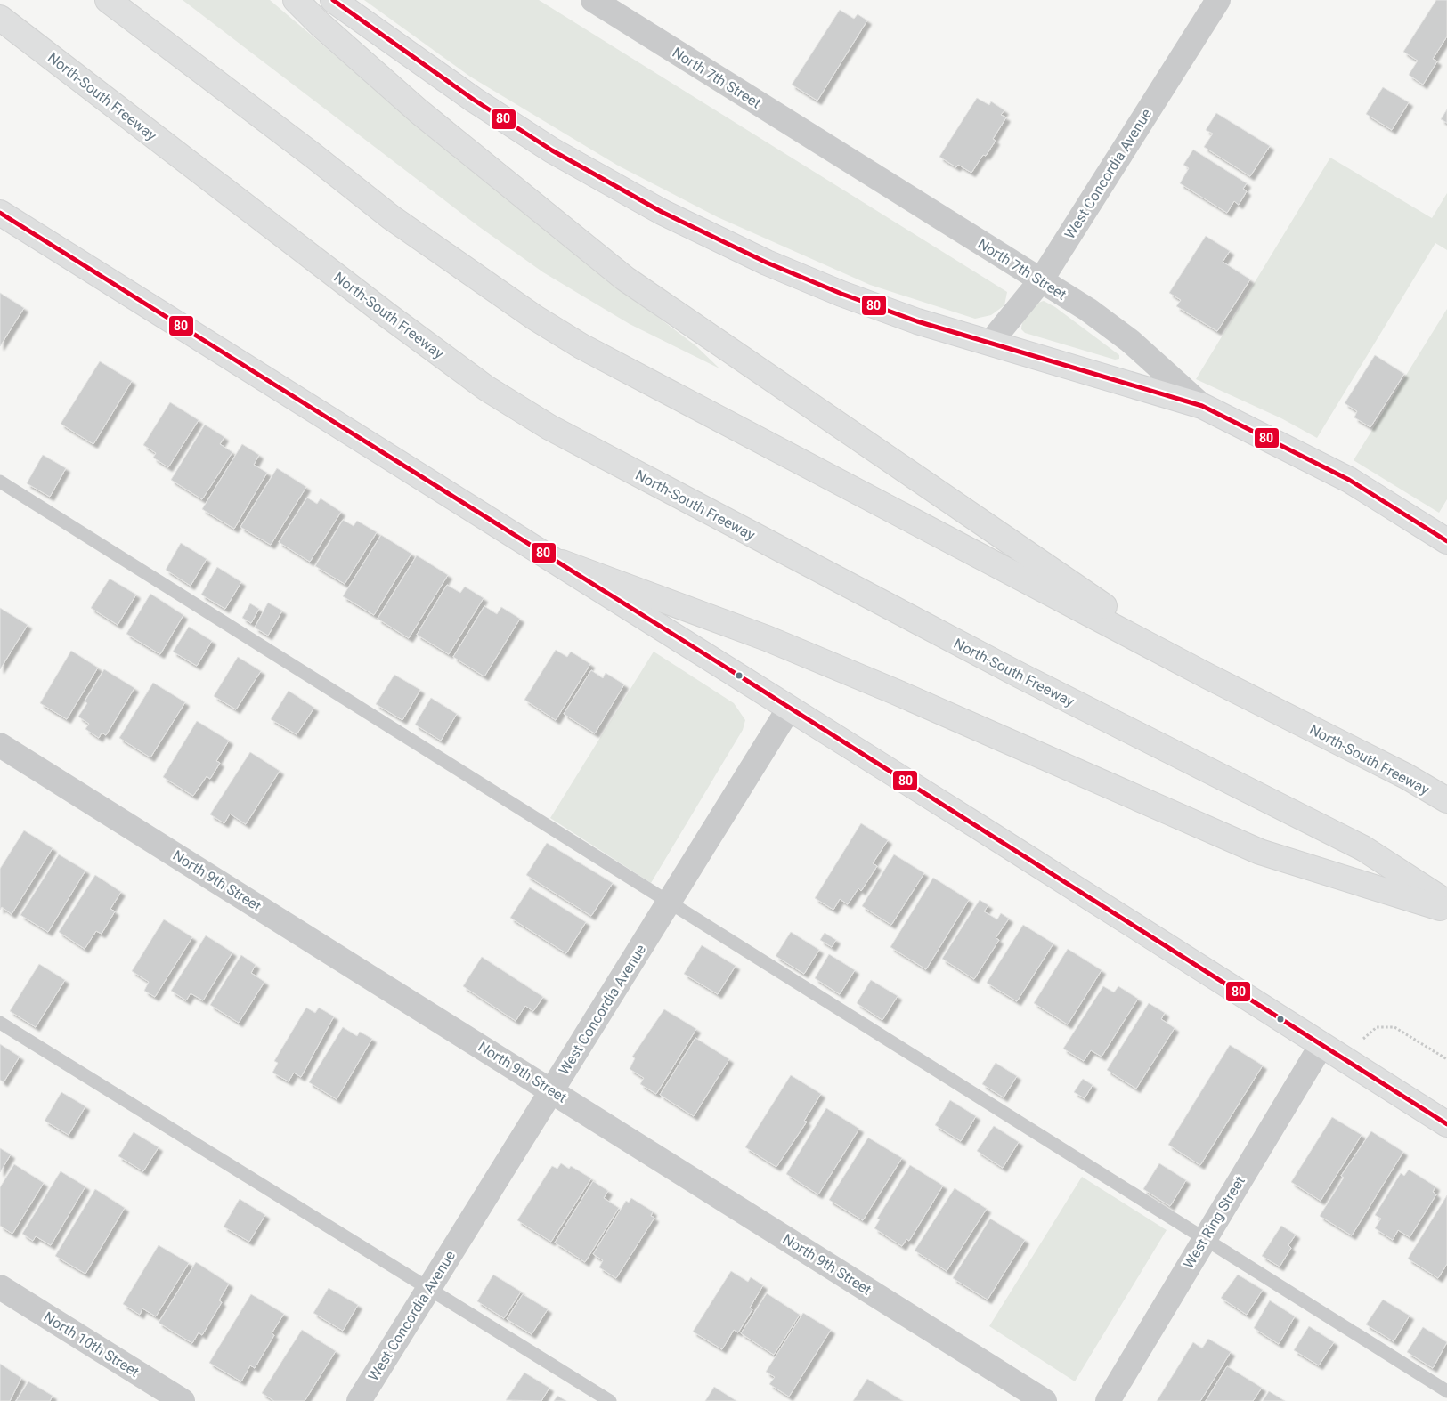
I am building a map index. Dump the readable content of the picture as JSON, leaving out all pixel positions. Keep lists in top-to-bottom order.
{
  "streets": {
    "main road": ["North 7th Street", "North-South Freeway"],
    "street": [
      "West Concordia Avenue",
      "North 9th Street",
      "West Ring Street",
      "North 10th Street"
    ]
  },
  "crossings": [
    ["North 7th Street", "West Concordia Avenue"],
    ["West Concordia Avenue", "North 9th Street"]
  ],
  "lines": ["transit line 80"]
}
